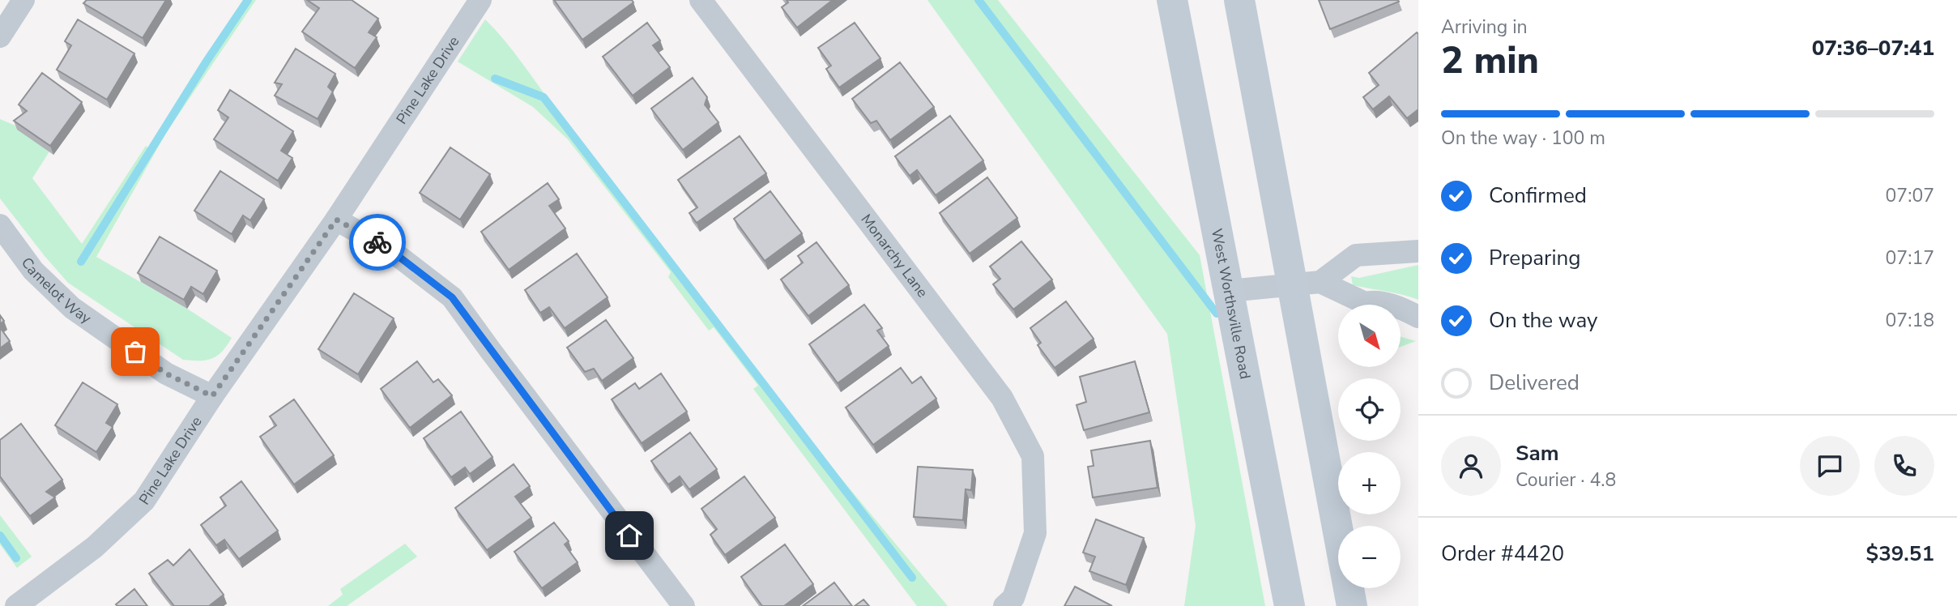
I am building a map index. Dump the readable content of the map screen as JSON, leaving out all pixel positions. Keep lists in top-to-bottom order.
{
  "streets": {
    "main road": ["West Worthsville Road"],
    "street": ["Pine Lake Drive", "Monarchy Lane", "Camelot Way"]
  },
  "crossings": [
    ["Pine Lake Drive", "Camelot Way"]
  ],
  "north": "bottom right",
  "page": {
    "heading": ["2 min", "Arriving in", "07:36–07:41"],
    "panel": [
      "Sam",
      "Courier · 4.8",
      "Order #4420",
      "$39.51"
    ],
    "bar": "On the way · 100 m",
    "list": [
      ["Confirmed", "07:07"],
      ["Preparing", "07:17"],
      ["On the way", "07:18"],
      "Delivered"
    ],
    "map_buttons": ["+", "−"]
  }
}
